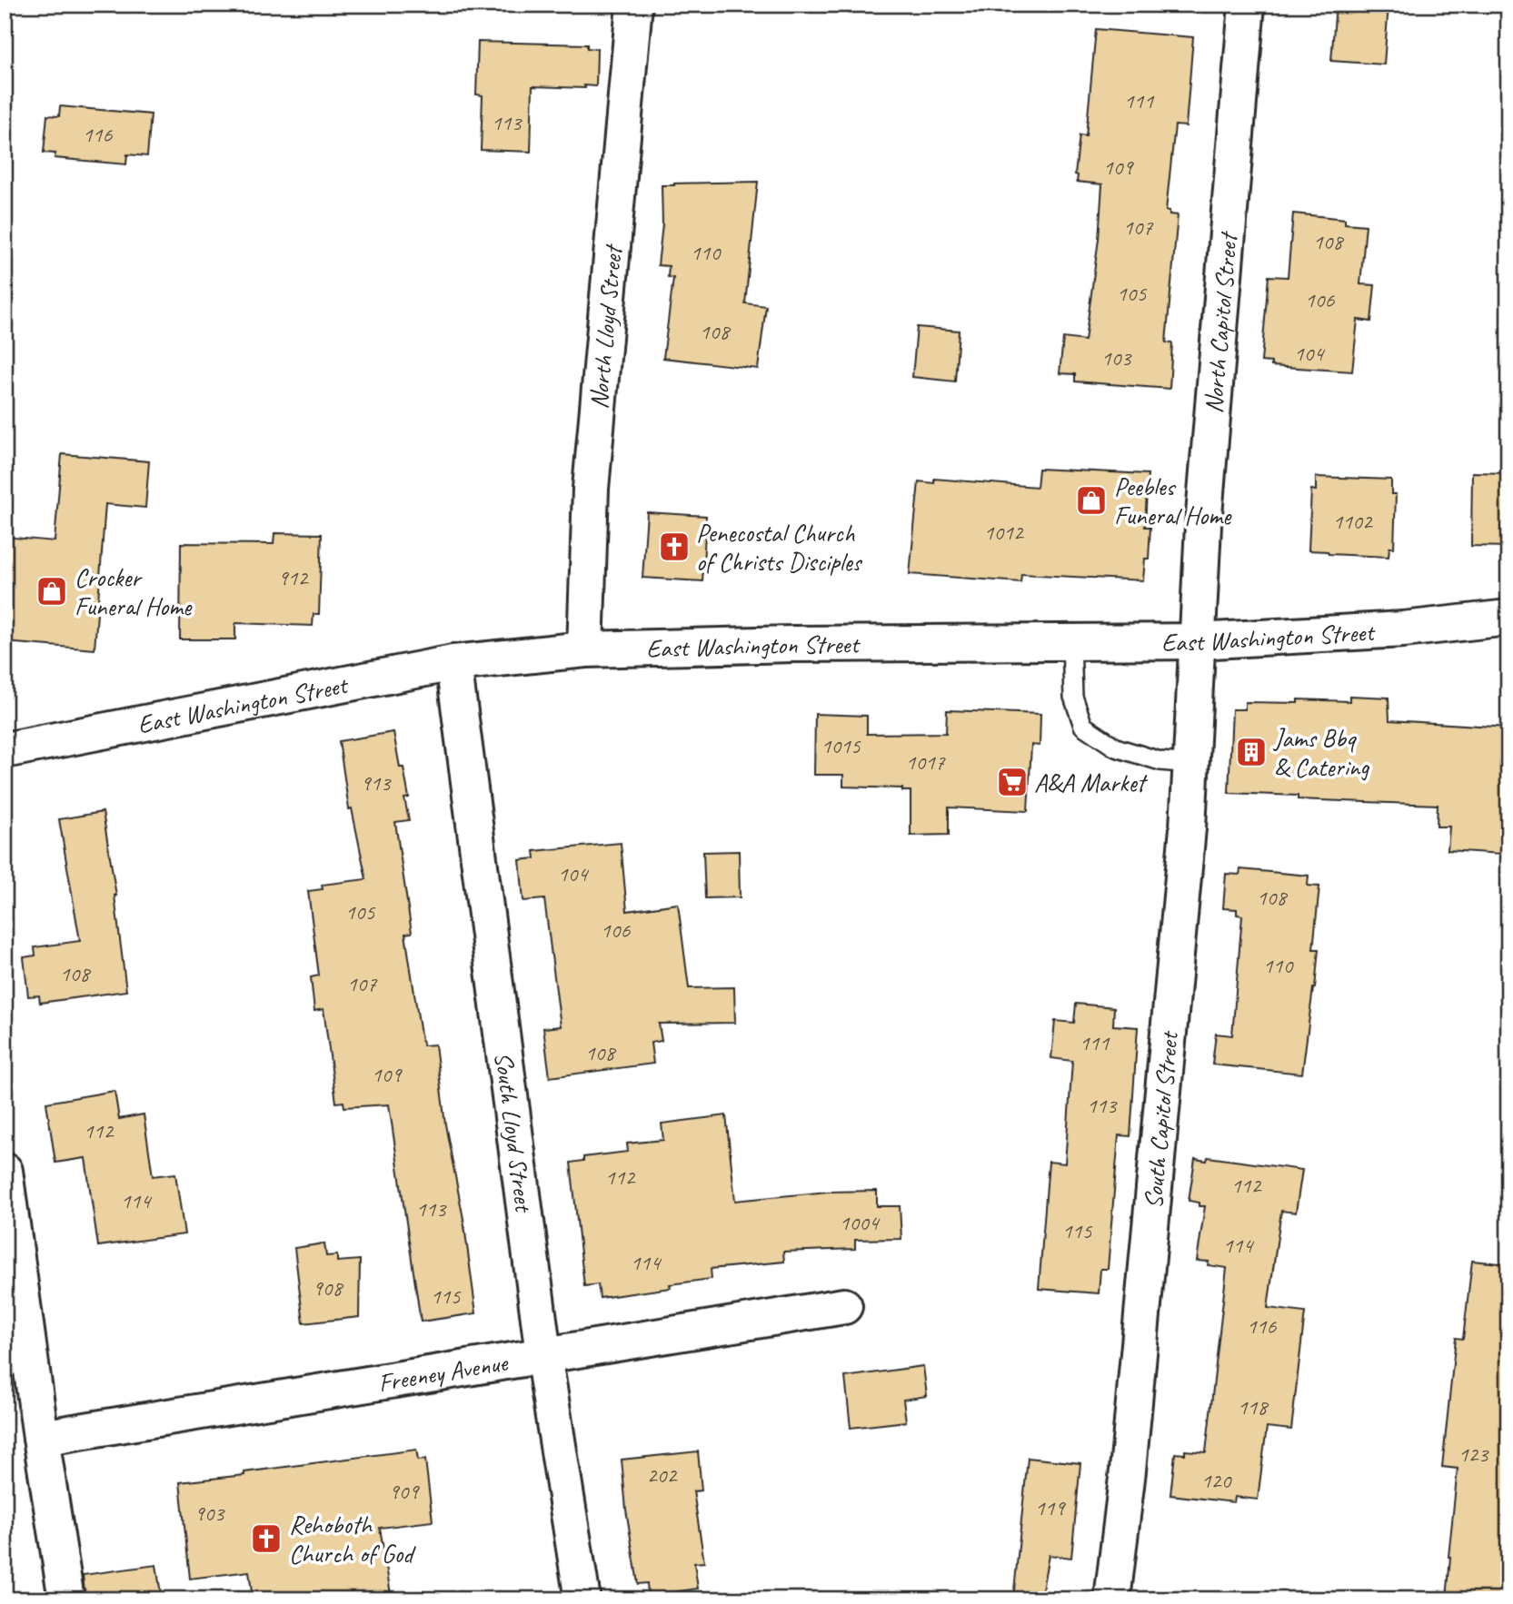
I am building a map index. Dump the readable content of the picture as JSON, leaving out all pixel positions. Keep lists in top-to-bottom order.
{
  "streets": {
    "street": [
      "North Capitol Street",
      "North Lloyd Street",
      "East Washington Street",
      "South Capitol Street",
      "South Lloyd Street",
      "Freeney Avenue"
    ]
  },
  "crossings": [
    ["North Capitol Street", "East Washington Street"],
    ["North Capitol Street", "South Capitol Street"],
    ["North Lloyd Street", "East Washington Street"],
    ["East Washington Street", "South Capitol Street"],
    ["East Washington Street", "South Lloyd Street"],
    ["South Lloyd Street", "Freeney Avenue"]
  ],
  "places": {
    "shop": ["Peebles Funeral Home", "Crocker Funeral Home"],
    "church": ["Penecostal Church of Christs Disciples", "Rehoboth Church of God"],
    "building": ["Jams Bbq & Catering"],
    "supermarket": ["A&A Market"]
  },
  "house_numbers": [
    "111",
    "113",
    "116",
    "109",
    "107",
    "108",
    "110",
    "105",
    "106",
    "108",
    "104",
    "103",
    "1102",
    "1012",
    "912",
    "1015",
    "1017",
    "913",
    "104",
    "108",
    "105",
    "106",
    "110",
    "108",
    "107",
    "111",
    "108",
    "109",
    "113",
    "112",
    "112",
    "112",
    "114",
    "113",
    "1004",
    "115",
    "114",
    "114",
    "908",
    "115",
    "116",
    "118",
    "123",
    "202",
    "120",
    "909",
    "119",
    "903"
  ]
}
